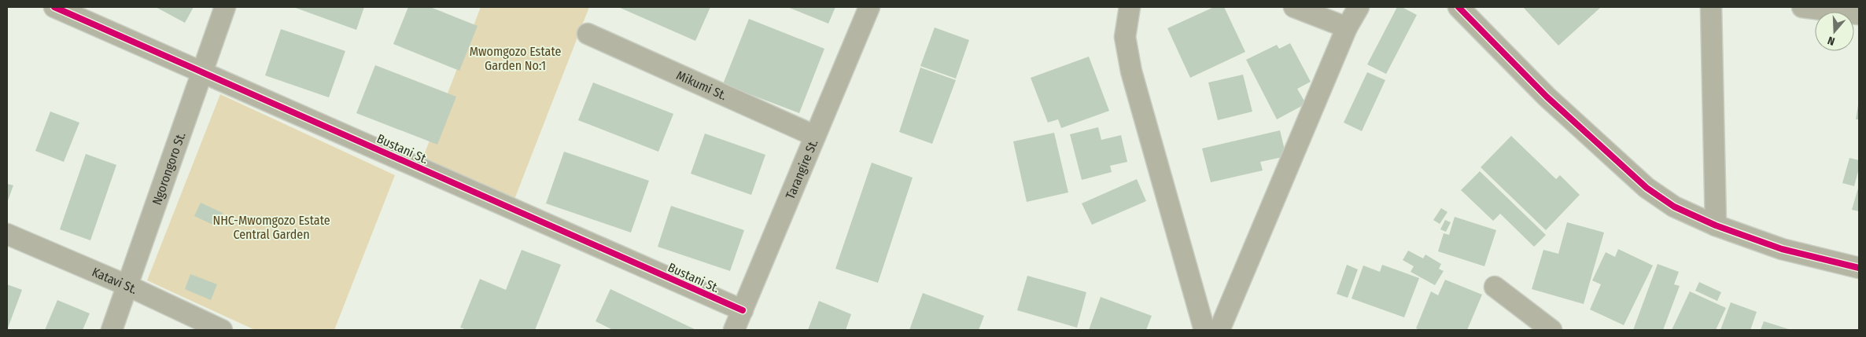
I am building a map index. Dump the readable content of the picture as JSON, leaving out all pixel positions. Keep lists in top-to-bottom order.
{
  "streets": {
    "street": [
      "Mikumi St.",
      "Bustani St.",
      "Tarangire St.",
      "Ngorongoro St.",
      "Katavi St."
    ]
  },
  "crossings": [
    ["Mikumi St.", "Tarangire St."],
    ["Bustani St.", "Tarangire St."],
    ["Bustani St.", "Ngorongoro St."],
    ["Ngorongoro St.", "Katavi St."]
  ],
  "parks": ["Mwomgozo Estate Garden No:1", "NHC-Mwomgozo Estate Central Garden"],
  "north": "bottom"
}
